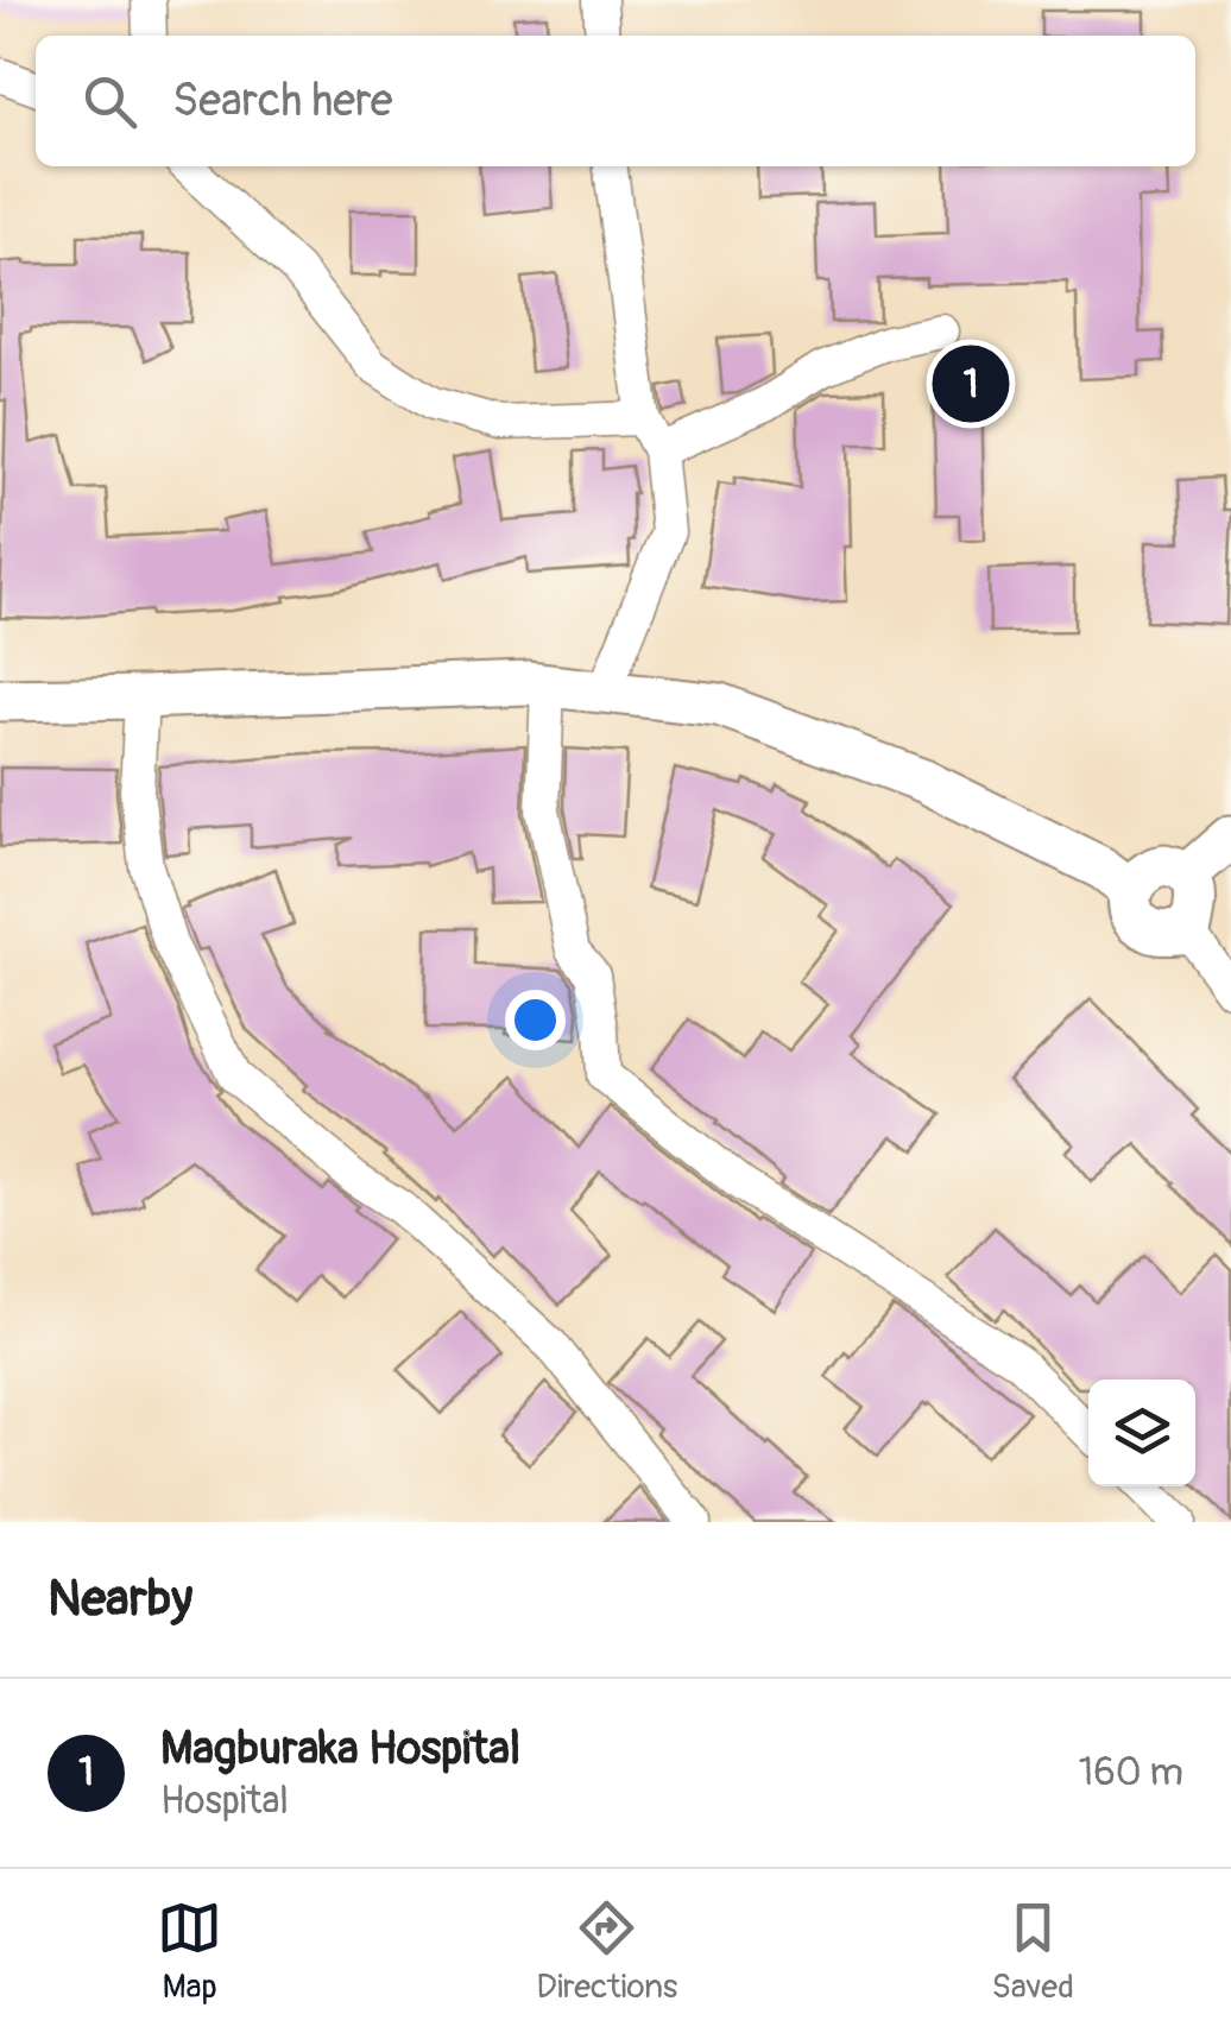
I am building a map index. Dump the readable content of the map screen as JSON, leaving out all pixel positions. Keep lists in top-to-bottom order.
{
  "page": {
    "search": "Search here",
    "pins": "1",
    "heading": "Nearby",
    "list": [
      {
        "mark": "1",
        "name": "Magburaka Hospital",
        "note": "Hospital",
        "value": "160 m"
      }
    ],
    "nav": ["Map", "Directions", "Saved"]
  }
}
